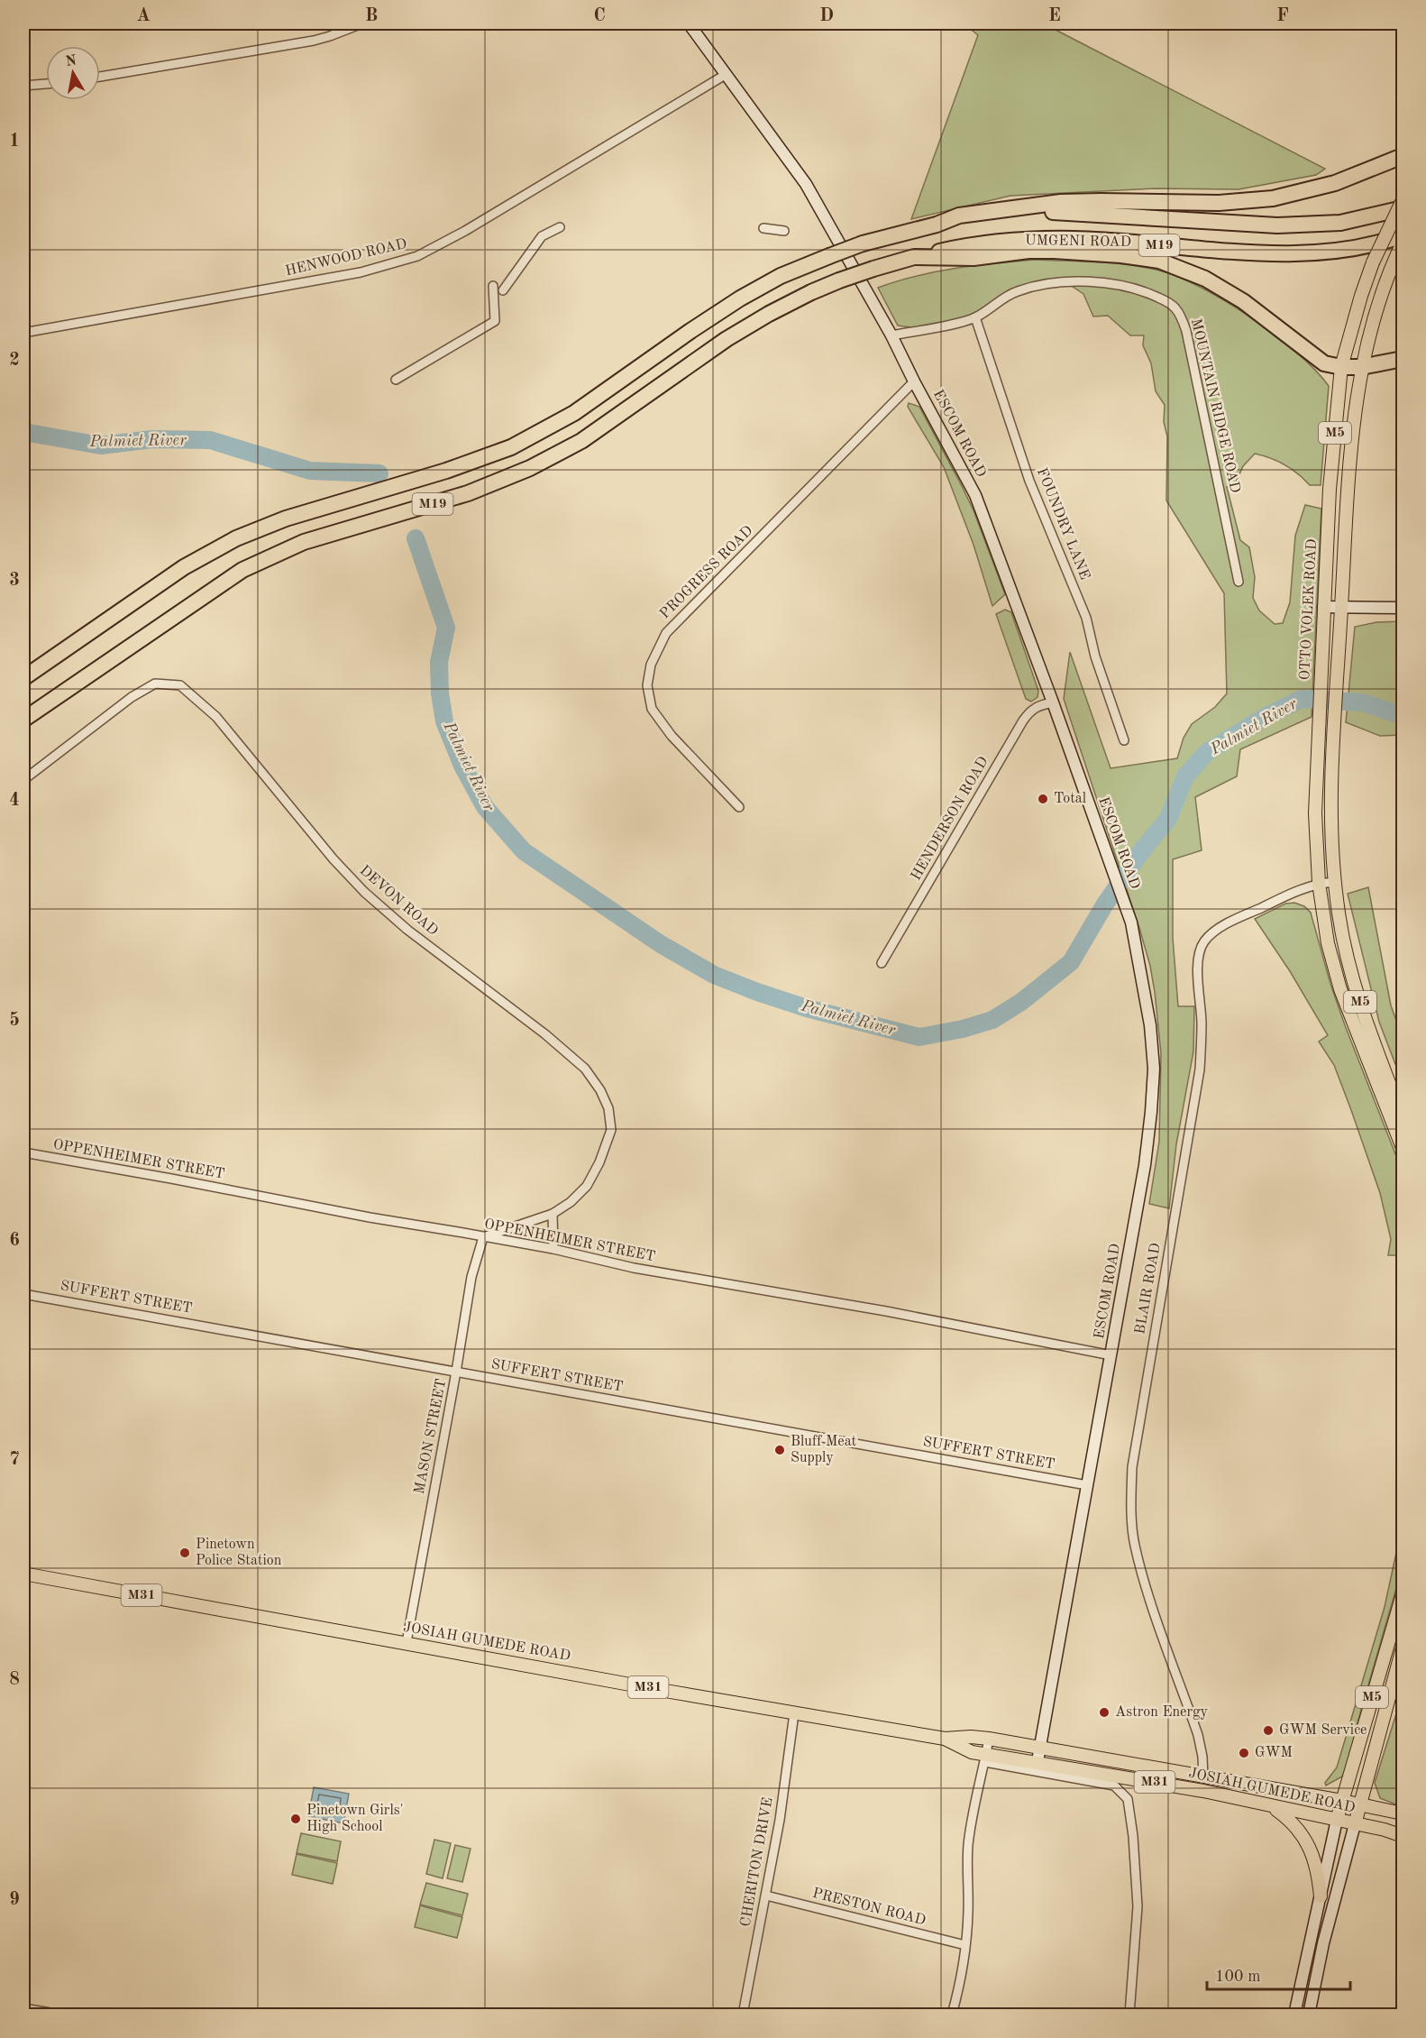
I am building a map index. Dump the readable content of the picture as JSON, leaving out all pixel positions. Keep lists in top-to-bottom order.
{
  "streets": {
    "highway": ["UMGENI ROAD", "M19"],
    "main road": [
      "M5",
      "OTTO VOLEK ROAD",
      "M31",
      "JOSIAH GUMEDE ROAD"
    ],
    "street": [
      "HENWOOD ROAD",
      "MOUNTAIN RIDGE ROAD",
      "ESCOM ROAD",
      "FOUNDRY LANE",
      "PROGRESS ROAD",
      "HENDERSON ROAD",
      "DEVON ROAD",
      "OPPENHEIMER STREET",
      "BLAIR ROAD",
      "SUFFERT STREET",
      "MASON STREET",
      "CHERITON DRIVE",
      "PRESTON ROAD"
    ]
  },
  "crossings": [
    ["UMGENI ROAD", "M19"],
    ["HENWOOD ROAD", "ESCOM ROAD"],
    ["MOUNTAIN RIDGE ROAD", "ESCOM ROAD"],
    ["MOUNTAIN RIDGE ROAD", "FOUNDRY LANE"],
    ["M5", "BLAIR ROAD"],
    ["M5", "JOSIAH GUMEDE ROAD"],
    ["ESCOM ROAD", "PROGRESS ROAD"],
    ["ESCOM ROAD", "HENDERSON ROAD"],
    ["ESCOM ROAD", "OPPENHEIMER STREET"],
    ["ESCOM ROAD", "SUFFERT STREET"],
    ["ESCOM ROAD", "JOSIAH GUMEDE ROAD"],
    ["OTTO VOLEK ROAD", "BLAIR ROAD"],
    ["DEVON ROAD", "OPPENHEIMER STREET"],
    ["DEVON ROAD", "MASON STREET"],
    ["OPPENHEIMER STREET", "MASON STREET"],
    ["BLAIR ROAD", "JOSIAH GUMEDE ROAD"],
    ["SUFFERT STREET", "MASON STREET"],
    ["MASON STREET", "JOSIAH GUMEDE ROAD"],
    ["JOSIAH GUMEDE ROAD", "CHERITON DRIVE"],
    ["CHERITON DRIVE", "PRESTON ROAD"]
  ],
  "water": ["Palmiet River"],
  "places": [
    "Total",
    "Bluff Meat Supply",
    "Pinetown Police Station",
    "Astron Energy",
    "GWM Service",
    "GWM",
    "Pinetown Girls' High School"
  ],
  "scale_bar": "100 m",
  "north": "top",
  "grid": {
    "columns": [
      "A",
      "B",
      "C",
      "D",
      "E",
      "F"
    ],
    "rows": [
      "1",
      "2",
      "3",
      "4",
      "5",
      "6",
      "7",
      "8",
      "9"
    ]
  }
}
